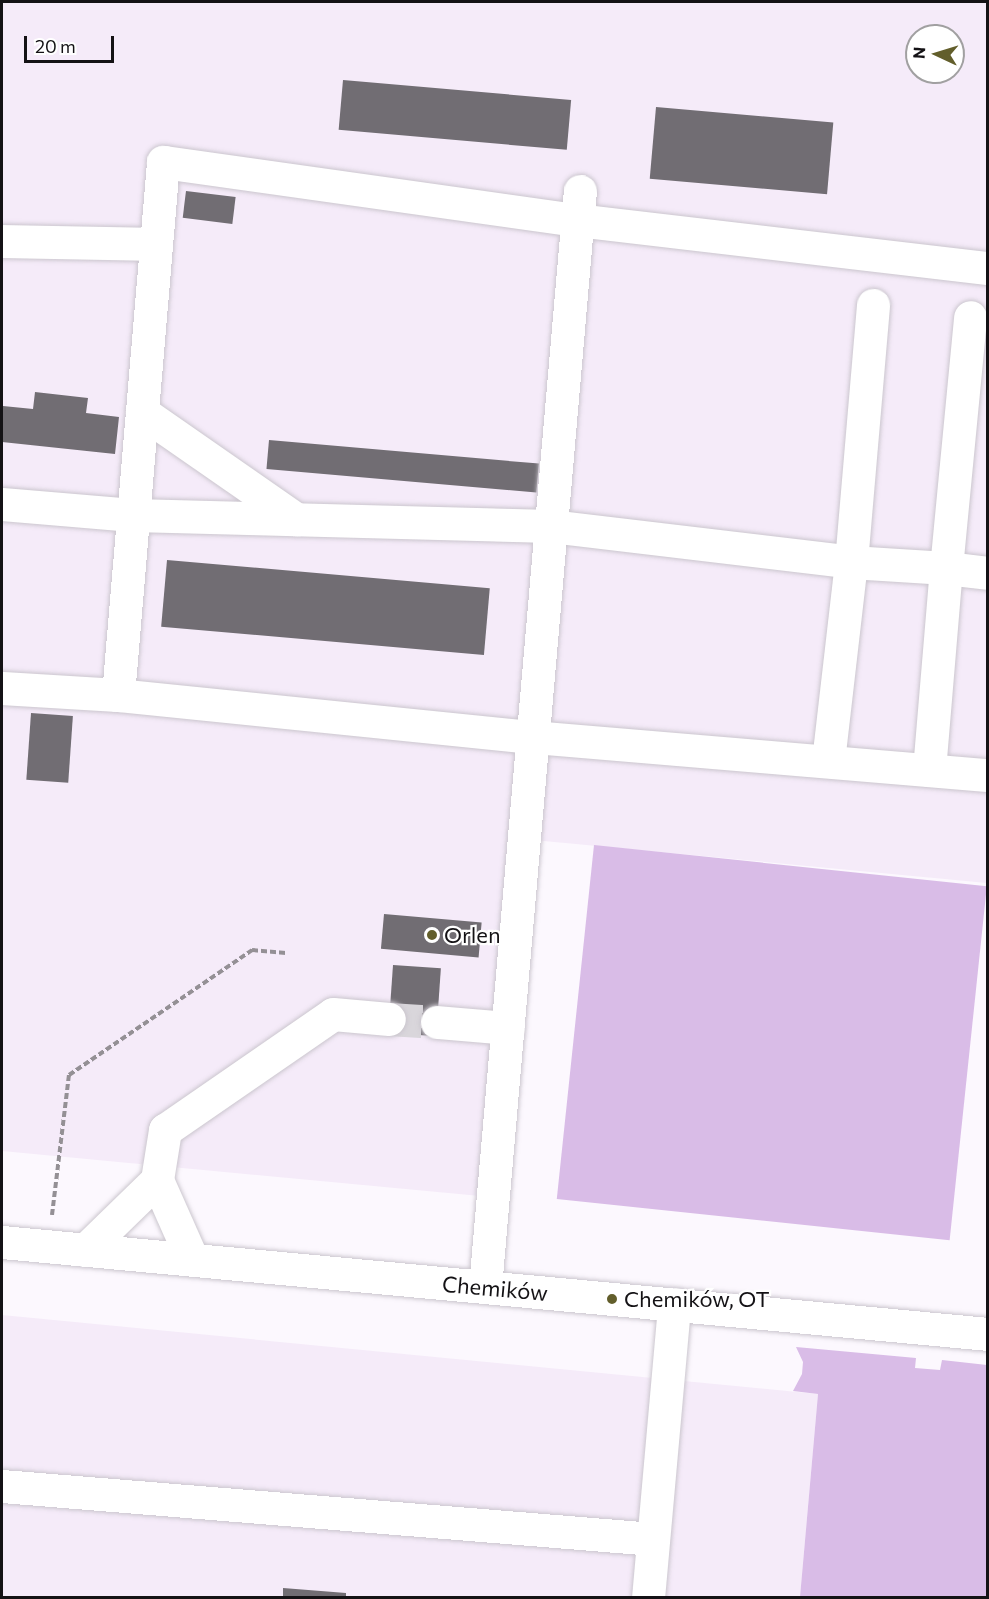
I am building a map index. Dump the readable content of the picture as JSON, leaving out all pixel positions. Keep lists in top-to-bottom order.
{
  "streets": {
    "street": ["Chemików"]
  },
  "places": ["Orlen", "Chemików, OT"],
  "scale_bar": "20 m",
  "north": "left"
}
